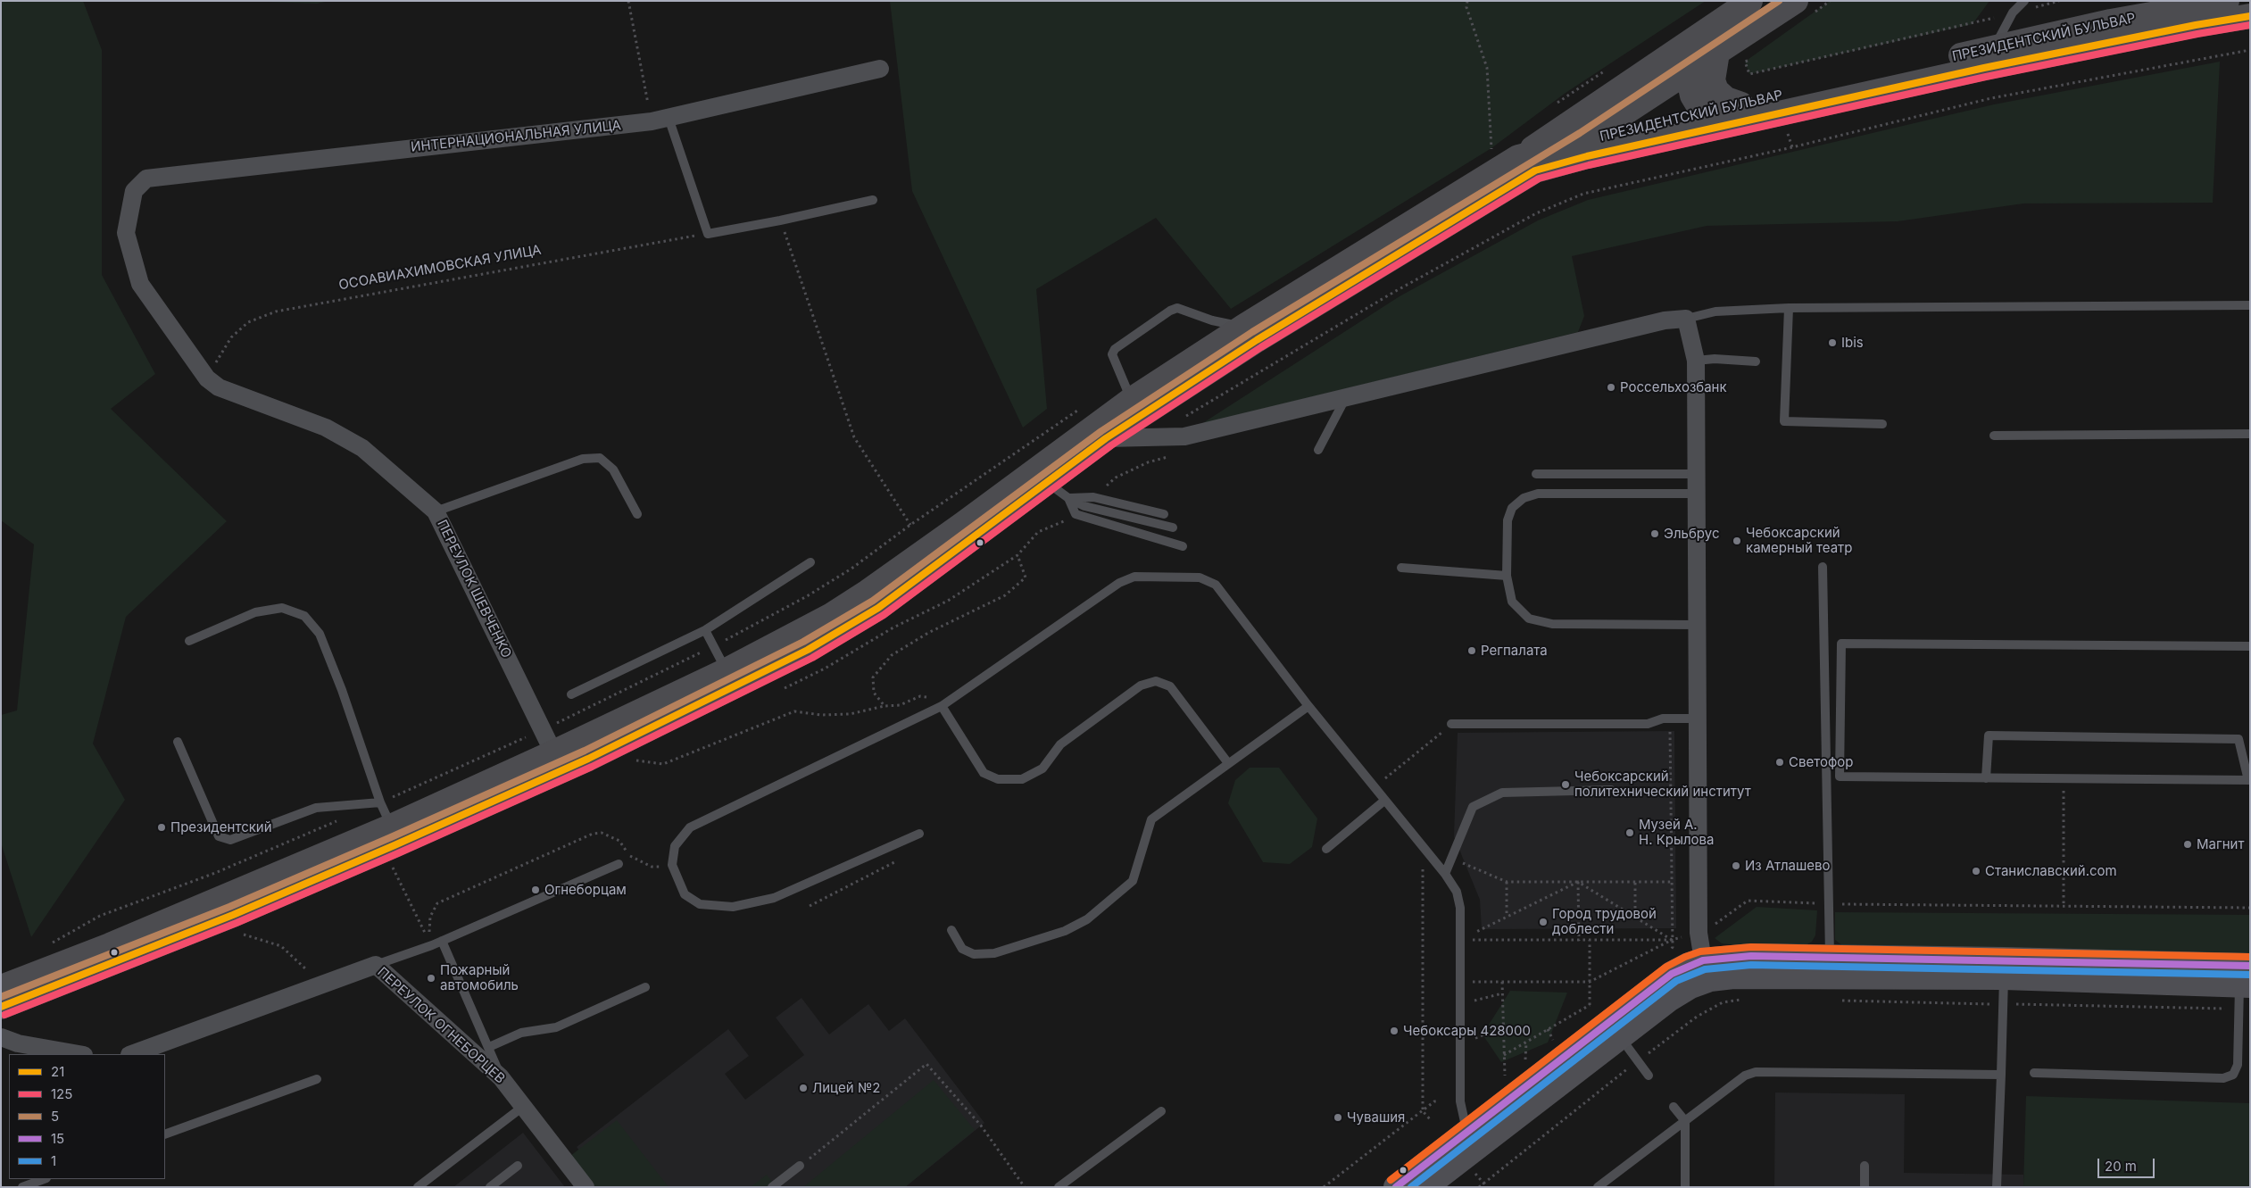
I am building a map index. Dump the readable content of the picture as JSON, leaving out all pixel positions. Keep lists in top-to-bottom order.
{
  "streets": {
    "main road": ["ПРЕЗИДЕНТСКИЙ БУЛЬВАР"],
    "street": ["ИНТЕРНАЦИОНАЛЬНАЯ УЛИЦА", "ПЕРЕУЛОК ШЕВЧЕНКО", "ПЕРЕУЛОК ОГНЕБОРЦЕВ"],
    "path": ["ОСОАВИАХИМОВСКАЯ УЛИЦА"]
  },
  "crossings": [
    ["ПРЕЗИДЕНТСКИЙ БУЛЬВАР", "ПЕРЕУЛОК ШЕВЧЕНКО"],
    ["ИНТЕРНАЦИОНАЛЬНАЯ УЛИЦА", "ПЕРЕУЛОК ШЕВЧЕНКО"],
    ["ОСОАВИАХИМОВСКАЯ УЛИЦА", "ПЕРЕУЛОК ШЕВЧЕНКО"]
  ],
  "places": [
    "Ibis",
    "Россельхозбанк",
    "Эльбрус",
    "Чебоксарский камерный театр",
    "Регпалата",
    "Светофор",
    "Чебоксарский политехнический институт",
    "Президентский",
    "Музей А. Н. Крылова",
    "Магнит",
    "Из Атлашево",
    "Станиславский.com",
    "Огнеборцам",
    "Город трудовой доблести",
    "Пожарный автомобиль",
    "Чебоксары 428000",
    "Лицей №2",
    "Чувашия"
  ],
  "lines": [
    "transit line 5",
    "transit line 21",
    "transit line 125",
    "transit line 15",
    "transit line 1"
  ],
  "legend": [
    "21",
    "125",
    "5",
    "15",
    "1"
  ],
  "scale_bar": "20 m"
}
